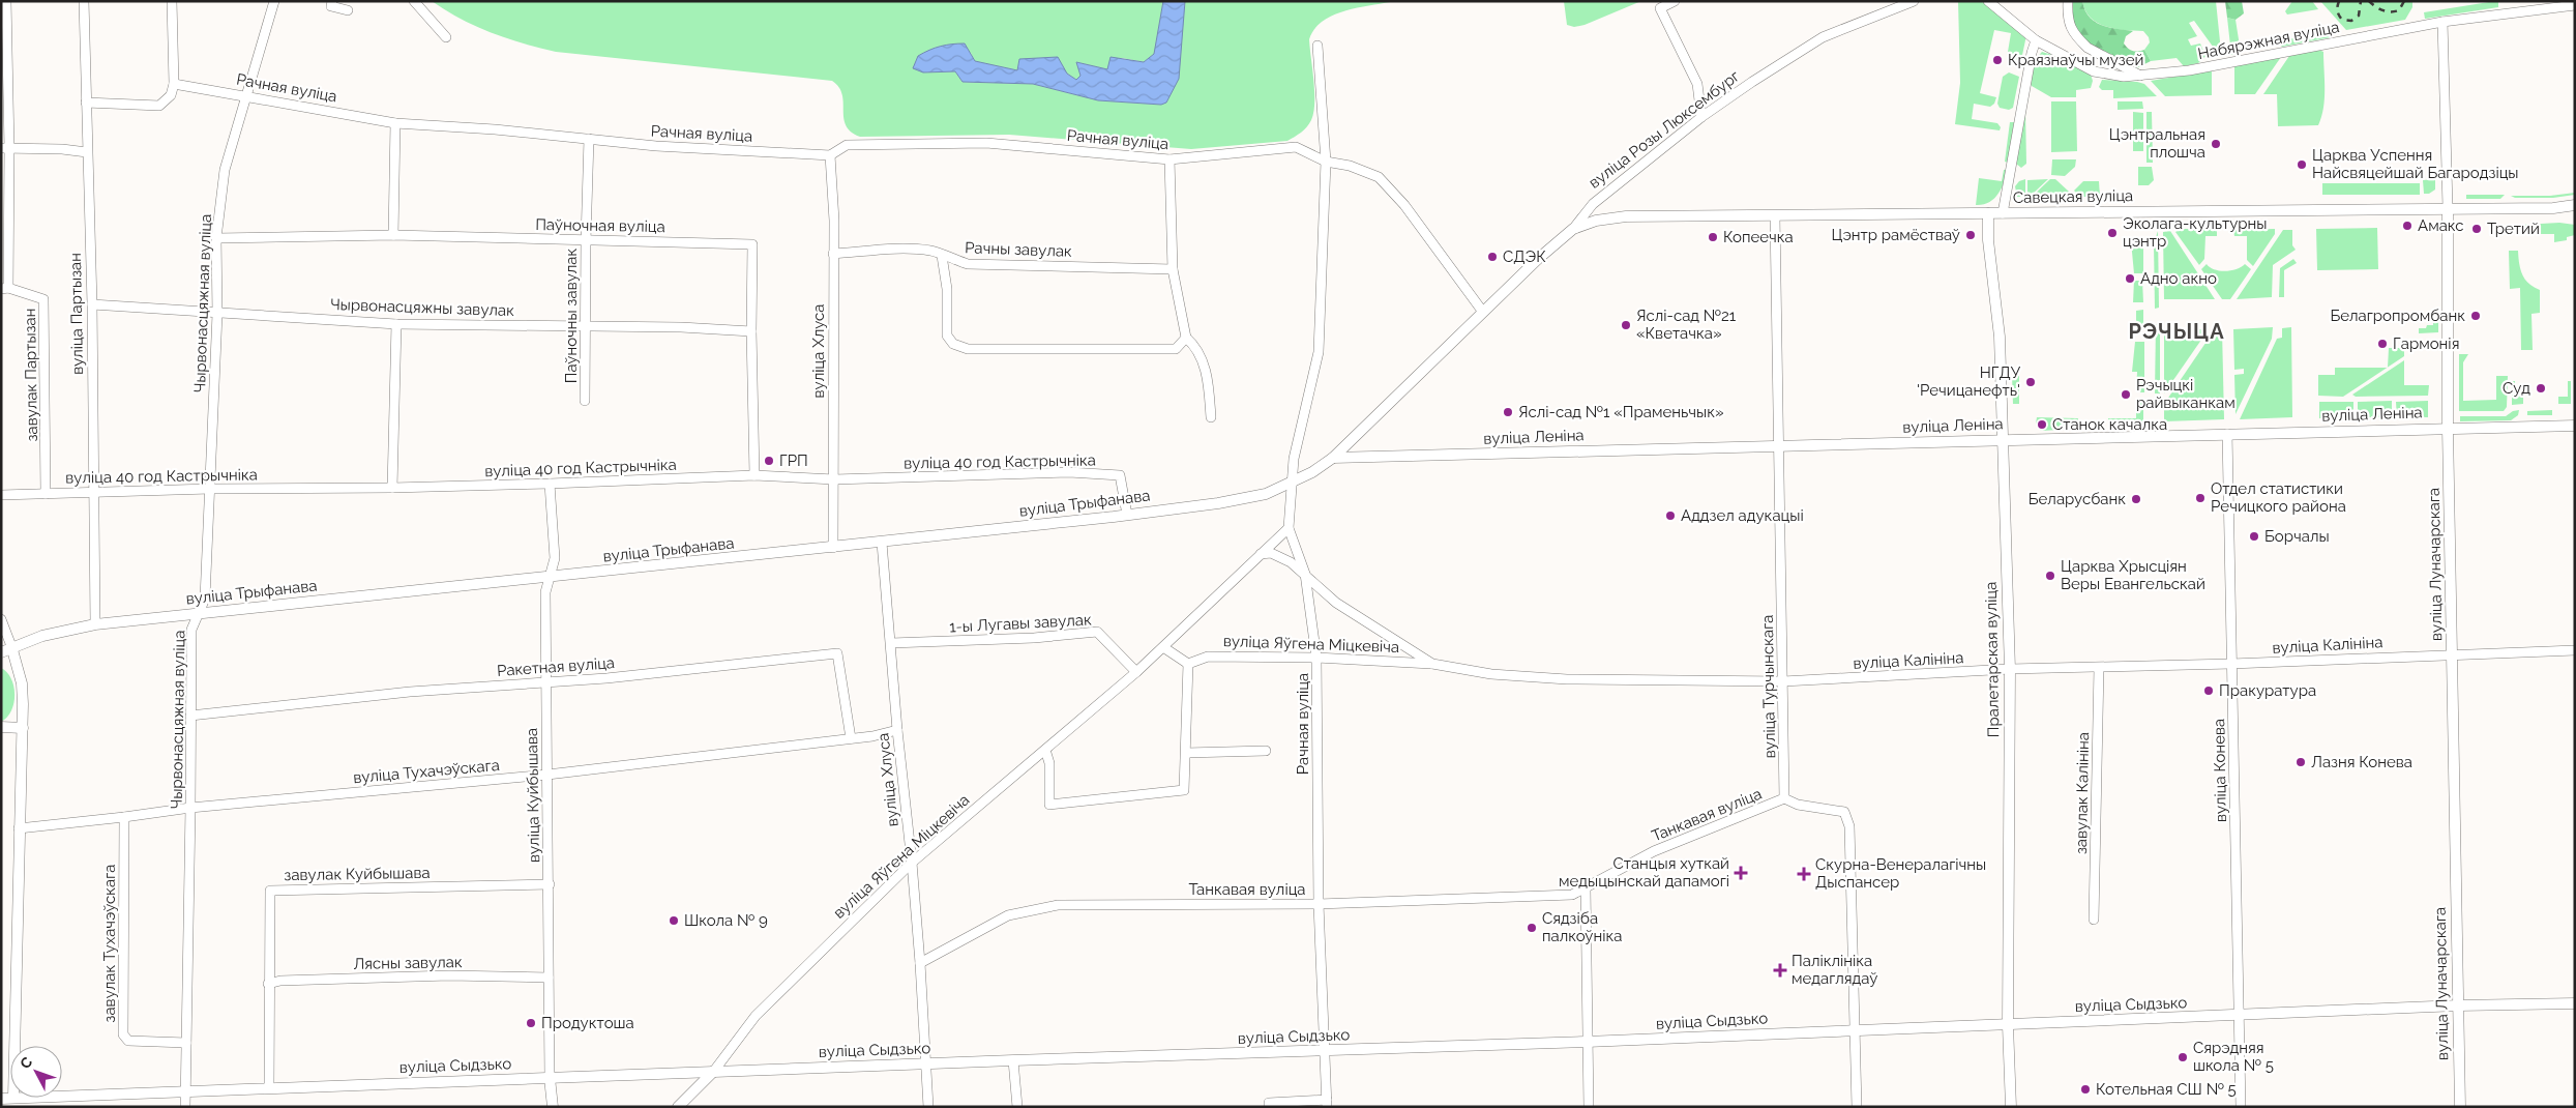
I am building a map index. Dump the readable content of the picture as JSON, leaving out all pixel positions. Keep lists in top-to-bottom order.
{
  "streets": {
    "street": [
      "Набярэжная вуліца",
      "Рачная вуліца",
      "вуліца Розы Люксембург",
      "Савецкая вуліца",
      "Паўночная вуліца",
      "Рачны завулак",
      "Чырвонасцяжная вуліца",
      "Чырвонасцяжны завулак",
      "вуліца Партызан",
      "Паўночны завулак",
      "вуліца Хлуса",
      "завулак Партызан",
      "вуліца Леніна",
      "вуліца 40 год Кастрычніка",
      "вуліца Трыфанава",
      "вуліца Луначарскага",
      "1-ы Лугавы завулак",
      "вуліца Яўгена Міцкевіча",
      "вуліца Калініна",
      "Пралетарская вуліца",
      "Ракетная вуліца",
      "вуліца Турчынскага",
      "вуліца Конева",
      "вуліца Тухачэўскага",
      "завулак Калініна",
      "вуліца Куйбышава",
      "Танкавая вуліца",
      "завулак Куйбышава",
      "завулак Тухачэўскага",
      "Лясны завулак",
      "вуліца Сыдзько"
    ]
  },
  "crossings": [
    ["Набярэжная вуліца", "вуліца Луначарскага"],
    ["Рачная вуліца", "Чырвонасцяжная вуліца"],
    ["Рачная вуліца", "Паўночны завулак"],
    ["Рачная вуліца", "вуліца Хлуса"],
    ["Рачная вуліца", "вуліца Трыфанава"],
    ["Рачная вуліца", "вуліца Яўгена Міцкевіча"],
    ["Рачная вуліца", "вуліца Калініна"],
    ["Рачная вуліца", "Танкавая вуліца"],
    ["Рачная вуліца", "вуліца Сыдзько"],
    ["вуліца Розы Люксембург", "Савецкая вуліца"],
    ["вуліца Розы Люксембург", "вуліца Леніна"],
    ["вуліца Розы Люксембург", "вуліца Трыфанава"],
    ["Савецкая вуліца", "вуліца Луначарскага"],
    ["Савецкая вуліца", "Пралетарская вуліца"],
    ["Савецкая вуліца", "вуліца Турчынскага"],
    ["Паўночная вуліца", "Чырвонасцяжная вуліца"],
    ["Паўночная вуліца", "Чырвонасцяжны завулак"],
    ["Паўночная вуліца", "Паўночны завулак"],
    ["Паўночная вуліца", "вуліца 40 год Кастрычніка"],
    ["Рачны завулак", "вуліца Хлуса"],
    ["Чырвонасцяжная вуліца", "Чырвонасцяжны завулак"],
    ["Чырвонасцяжная вуліца", "вуліца 40 год Кастрычніка"],
    ["Чырвонасцяжная вуліца", "вуліца Трыфанава"],
    ["Чырвонасцяжная вуліца", "Ракетная вуліца"],
    ["Чырвонасцяжная вуліца", "вуліца Тухачэўскага"],
    ["Чырвонасцяжная вуліца", "завулак Тухачэўскага"],
    ["Чырвонасцяжная вуліца", "вуліца Сыдзько"],
    ["Чырвонасцяжны завулак", "вуліца Партызан"],
    ["Чырвонасцяжны завулак", "Паўночны завулак"],
    ["вуліца Партызан", "вуліца 40 год Кастрычніка"],
    ["вуліца Партызан", "вуліца Трыфанава"],
    ["вуліца Хлуса", "вуліца 40 год Кастрычніка"],
    ["вуліца Хлуса", "вуліца Трыфанава"],
    ["вуліца Хлуса", "1-ы Лугавы завулак"],
    ["вуліца Хлуса", "вуліца Яўгена Міцкевіча"],
    ["вуліца Хлуса", "вуліца Тухачэўскага"],
    ["вуліца Хлуса", "Танкавая вуліца"],
    ["вуліца Хлуса", "вуліца Сыдзько"],
    ["завулак Партызан", "вуліца 40 год Кастрычніка"],
    ["вуліца Леніна", "вуліца Трыфанава"],
    ["вуліца Леніна", "вуліца Луначарскага"],
    ["вуліца Леніна", "Пралетарская вуліца"],
    ["вуліца Леніна", "вуліца Турчынскага"],
    ["вуліца Леніна", "вуліца Конева"],
    ["вуліца 40 год Кастрычніка", "вуліца Трыфанава"],
    ["вуліца 40 год Кастрычніка", "вуліца Куйбышава"],
    ["вуліца Трыфанава", "вуліца Куйбышава"],
    ["вуліца Луначарскага", "вуліца Калініна"],
    ["вуліца Луначарскага", "вуліца Сыдзько"],
    ["1-ы Лугавы завулак", "вуліца Яўгена Міцкевіча"],
    ["вуліца Яўгена Міцкевіча", "вуліца Калініна"],
    ["вуліца Яўгена Міцкевіча", "вуліца Сыдзько"],
    ["вуліца Калініна", "Пралетарская вуліца"],
    ["вуліца Калініна", "вуліца Турчынскага"],
    ["вуліца Калініна", "вуліца Конева"],
    ["вуліца Калініна", "завулак Калініна"],
    ["Пралетарская вуліца", "вуліца Сыдзько"],
    ["Ракетная вуліца", "вуліца Тухачэўскага"],
    ["Ракетная вуліца", "вуліца Куйбышава"],
    ["вуліца Турчынскага", "Танкавая вуліца"],
    ["вуліца Конева", "вуліца Сыдзько"],
    ["вуліца Тухачэўскага", "вуліца Куйбышава"],
    ["вуліца Тухачэўскага", "завулак Тухачэўскага"],
    ["вуліца Куйбышава", "завулак Куйбышава"],
    ["вуліца Куйбышава", "Лясны завулак"],
    ["вуліца Куйбышава", "вуліца Сыдзько"],
    ["завулак Куйбышава", "Лясны завулак"],
    ["завулак Куйбышава", "вуліца Сыдзько"]
  ],
  "districts": ["РЭЧЫЦА"],
  "places": {
    "other": [
      "Краязнаўчы музей",
      "Цэнтральная плошча",
      "Царква Успення Найсвяцейшай Багародзіцы",
      "Амакс",
      "Третий",
      "Эколага-культурны цэнтр",
      "Цэнтр рамёстваў",
      "Копеечка",
      "СДЭК",
      "Адно акно",
      "Белагропромбанк",
      "Яслі-сад №21 «Кветачка»",
      "Гармонія",
      "НГДУ 'Речицанефть'",
      "Суд",
      "Рэчыцкі райвыканкам",
      "Яслі-сад №1 «Праменьчык»",
      "Станок качалка",
      "ГРП",
      "Отдел статистики Речицкого района",
      "Беларусбанк",
      "Аддзел адукацыі",
      "Борчалы",
      "Царква Хрысціян Веры Евангельскай",
      "Пракуратура",
      "Лазня Конева",
      "Школа № 9",
      "Сядзіба палкоўніка",
      "Продуктоша",
      "Сярэдняя школа № 5",
      "Котельная СШ № 5"
    ],
    "health": ["Станцыя хуткай медыцынскай дапамогі", "Скурна-Венералагічны Дыспансер", "Паліклініка медаглядаў"]
  },
  "north": "top left"
}
